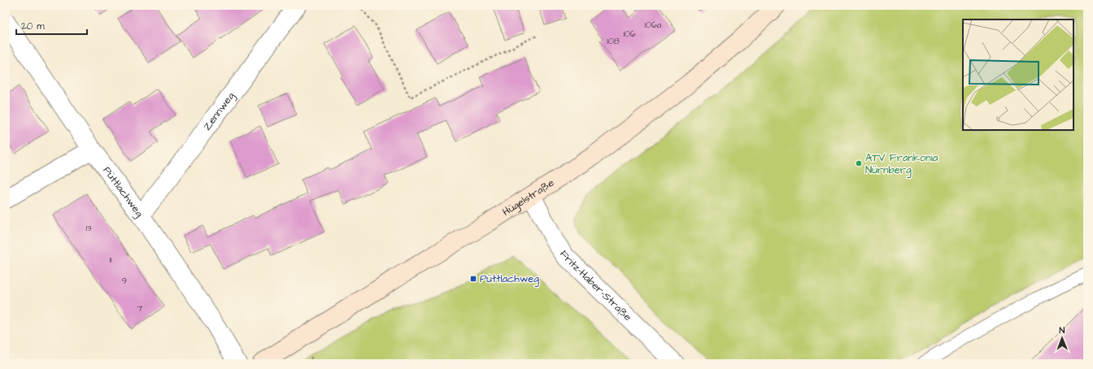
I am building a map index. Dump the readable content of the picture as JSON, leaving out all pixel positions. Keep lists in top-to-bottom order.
{
  "streets": {
    "street": [
      "Zennweg",
      "Püttlachweg",
      "Hügelstraße",
      "Fritz-Haber-Straße"
    ]
  },
  "crossings": [
    ["Zennweg", "Püttlachweg"],
    ["Hügelstraße", "Fritz-Haber-Straße"]
  ],
  "places": {
    "other": ["ATV Frankonia Nürnberg"],
    "transit": ["Püttlachweg"]
  },
  "house_numbers": [
    "106a",
    "106",
    "108",
    "13",
    "11",
    "9",
    "7"
  ],
  "scale_bar": "20 m",
  "north": "top"
}
